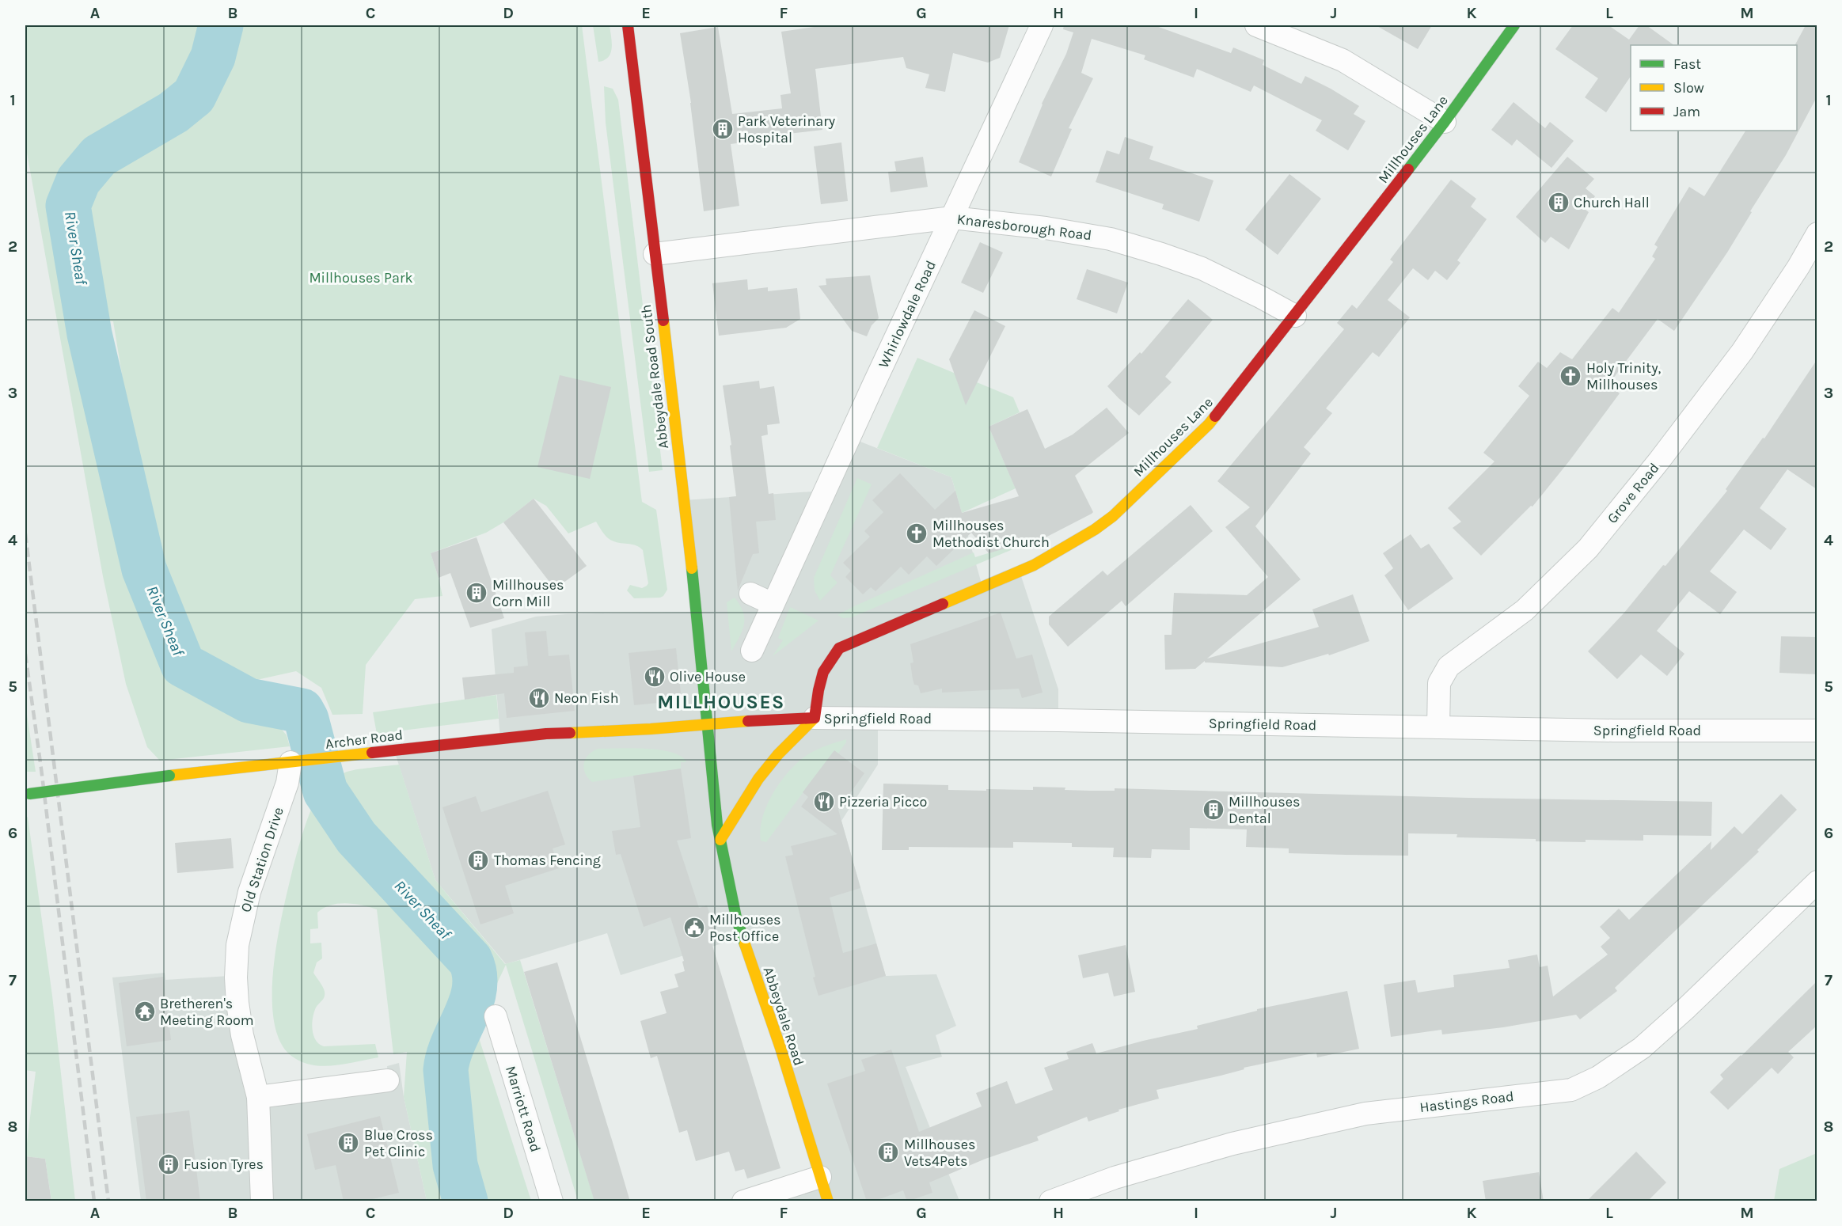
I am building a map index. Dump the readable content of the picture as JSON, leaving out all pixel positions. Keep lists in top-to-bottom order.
{
  "streets": {
    "street": [
      "Millhouses Lane",
      "Knaresborough Road",
      "Whirlowdale Road",
      "Abbeydale Road South",
      "Grove Road",
      "Springfield Road",
      "Archer Road",
      "Old Station Drive",
      "Abbeydale Road",
      "Hastings Road",
      "Marriott Road"
    ]
  },
  "crossings": [
    ["Millhouses Lane", "Knaresborough Road"],
    ["Millhouses Lane", "Springfield Road"],
    ["Knaresborough Road", "Whirlowdale Road"],
    ["Knaresborough Road", "Abbeydale Road South"],
    ["Abbeydale Road South", "Springfield Road"],
    ["Abbeydale Road South", "Archer Road"],
    ["Abbeydale Road South", "Abbeydale Road"],
    ["Grove Road", "Springfield Road"],
    ["Springfield Road", "Archer Road"],
    ["Springfield Road", "Abbeydale Road"],
    ["Archer Road", "Old Station Drive"],
    ["Archer Road", "Abbeydale Road"]
  ],
  "districts": ["MILLHOUSES"],
  "water": ["River Sheaf"],
  "parks": ["Millhouses Park"],
  "places": {
    "building": [
      "Park Veterinary Hospital",
      "Church Hall",
      "Millhouses Corn Mill",
      "Millhouses Dental",
      "Thomas Fencing",
      "Blue Cross Pet Clinic",
      "Millhouses Vets4Pets",
      "Fusion Tyres"
    ],
    "church": ["Holy Trinity, Millhouses", "Millhouses Methodist Church"],
    "restaurant": ["Olive House", "Neon Fish", "Pizzeria Picco"],
    "public building": ["Millhouses Post Office"],
    "temple": ["Bretheren's Meeting Room"]
  },
  "legend": ["Fast", "Slow", "Jam"],
  "grid": {
    "columns": [
      "A",
      "B",
      "C",
      "D",
      "E",
      "F",
      "G",
      "H",
      "I",
      "J",
      "K",
      "L",
      "M"
    ],
    "rows": [
      "1",
      "2",
      "3",
      "4",
      "5",
      "6",
      "7",
      "8"
    ]
  }
}
